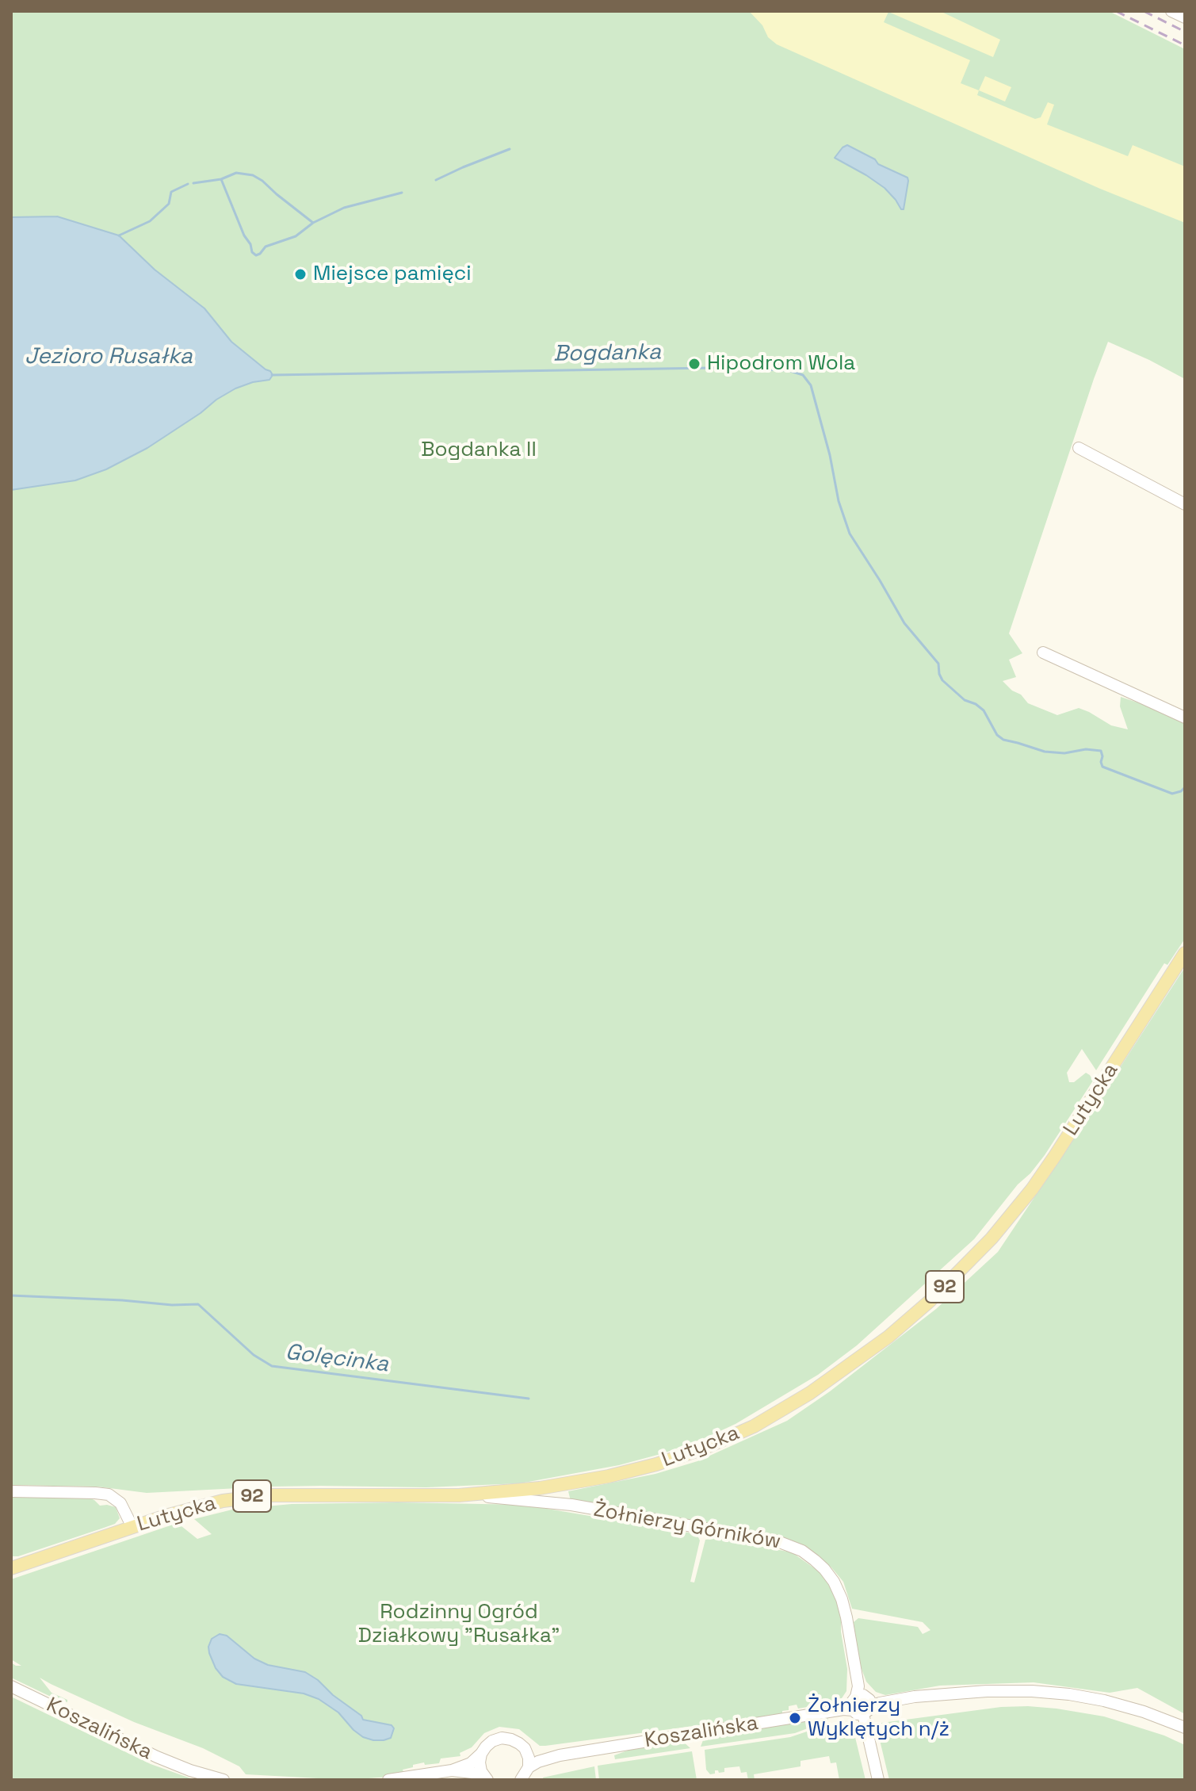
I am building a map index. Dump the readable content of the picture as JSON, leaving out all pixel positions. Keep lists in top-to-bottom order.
{
  "streets": {
    "main road": ["Lutycka", "92"],
    "street": ["Żołnierzy Górników", "Koszalińska"]
  },
  "crossings": [
    ["Lutycka", "Żołnierzy Górników"],
    ["Żołnierzy Górników", "Koszalińska"]
  ],
  "water": ["Bogdanka", "Jezioro Rusałka", "Golęcinka"],
  "parks": ["Bogdanka II", "Rodzinny Ogród Działkowy \"Rusałka\""],
  "places": ["Miejsce pamięci", "Hipodrom Wola", "Żołnierzy Wyklętych n/ż"]
}
